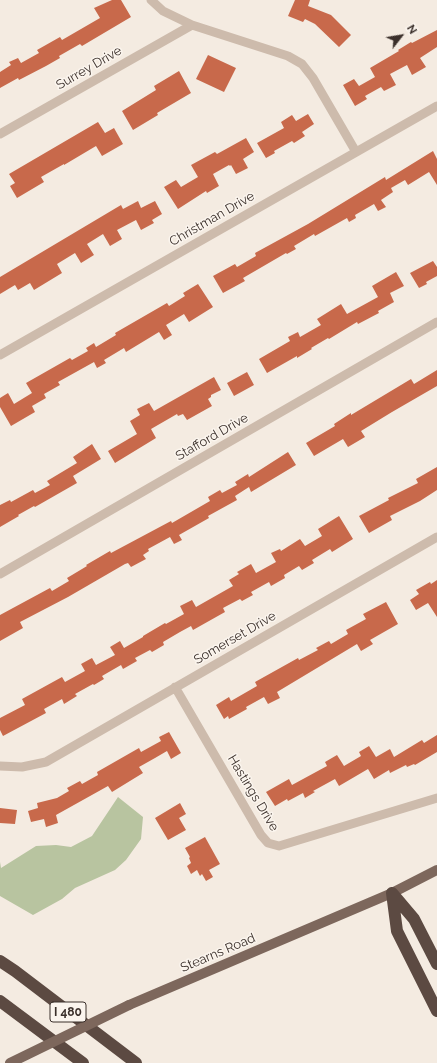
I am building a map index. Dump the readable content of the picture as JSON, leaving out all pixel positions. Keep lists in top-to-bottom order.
{
  "streets": {
    "highway": ["I 480"],
    "main road": ["Stearns Road"],
    "street": [
      "Surrey Drive",
      "Christman Drive",
      "Stafford Drive",
      "Somerset Drive",
      "Hastings Drive"
    ]
  },
  "crossings": [
    ["Somerset Drive", "Hastings Drive"]
  ],
  "north": "top right"
}
